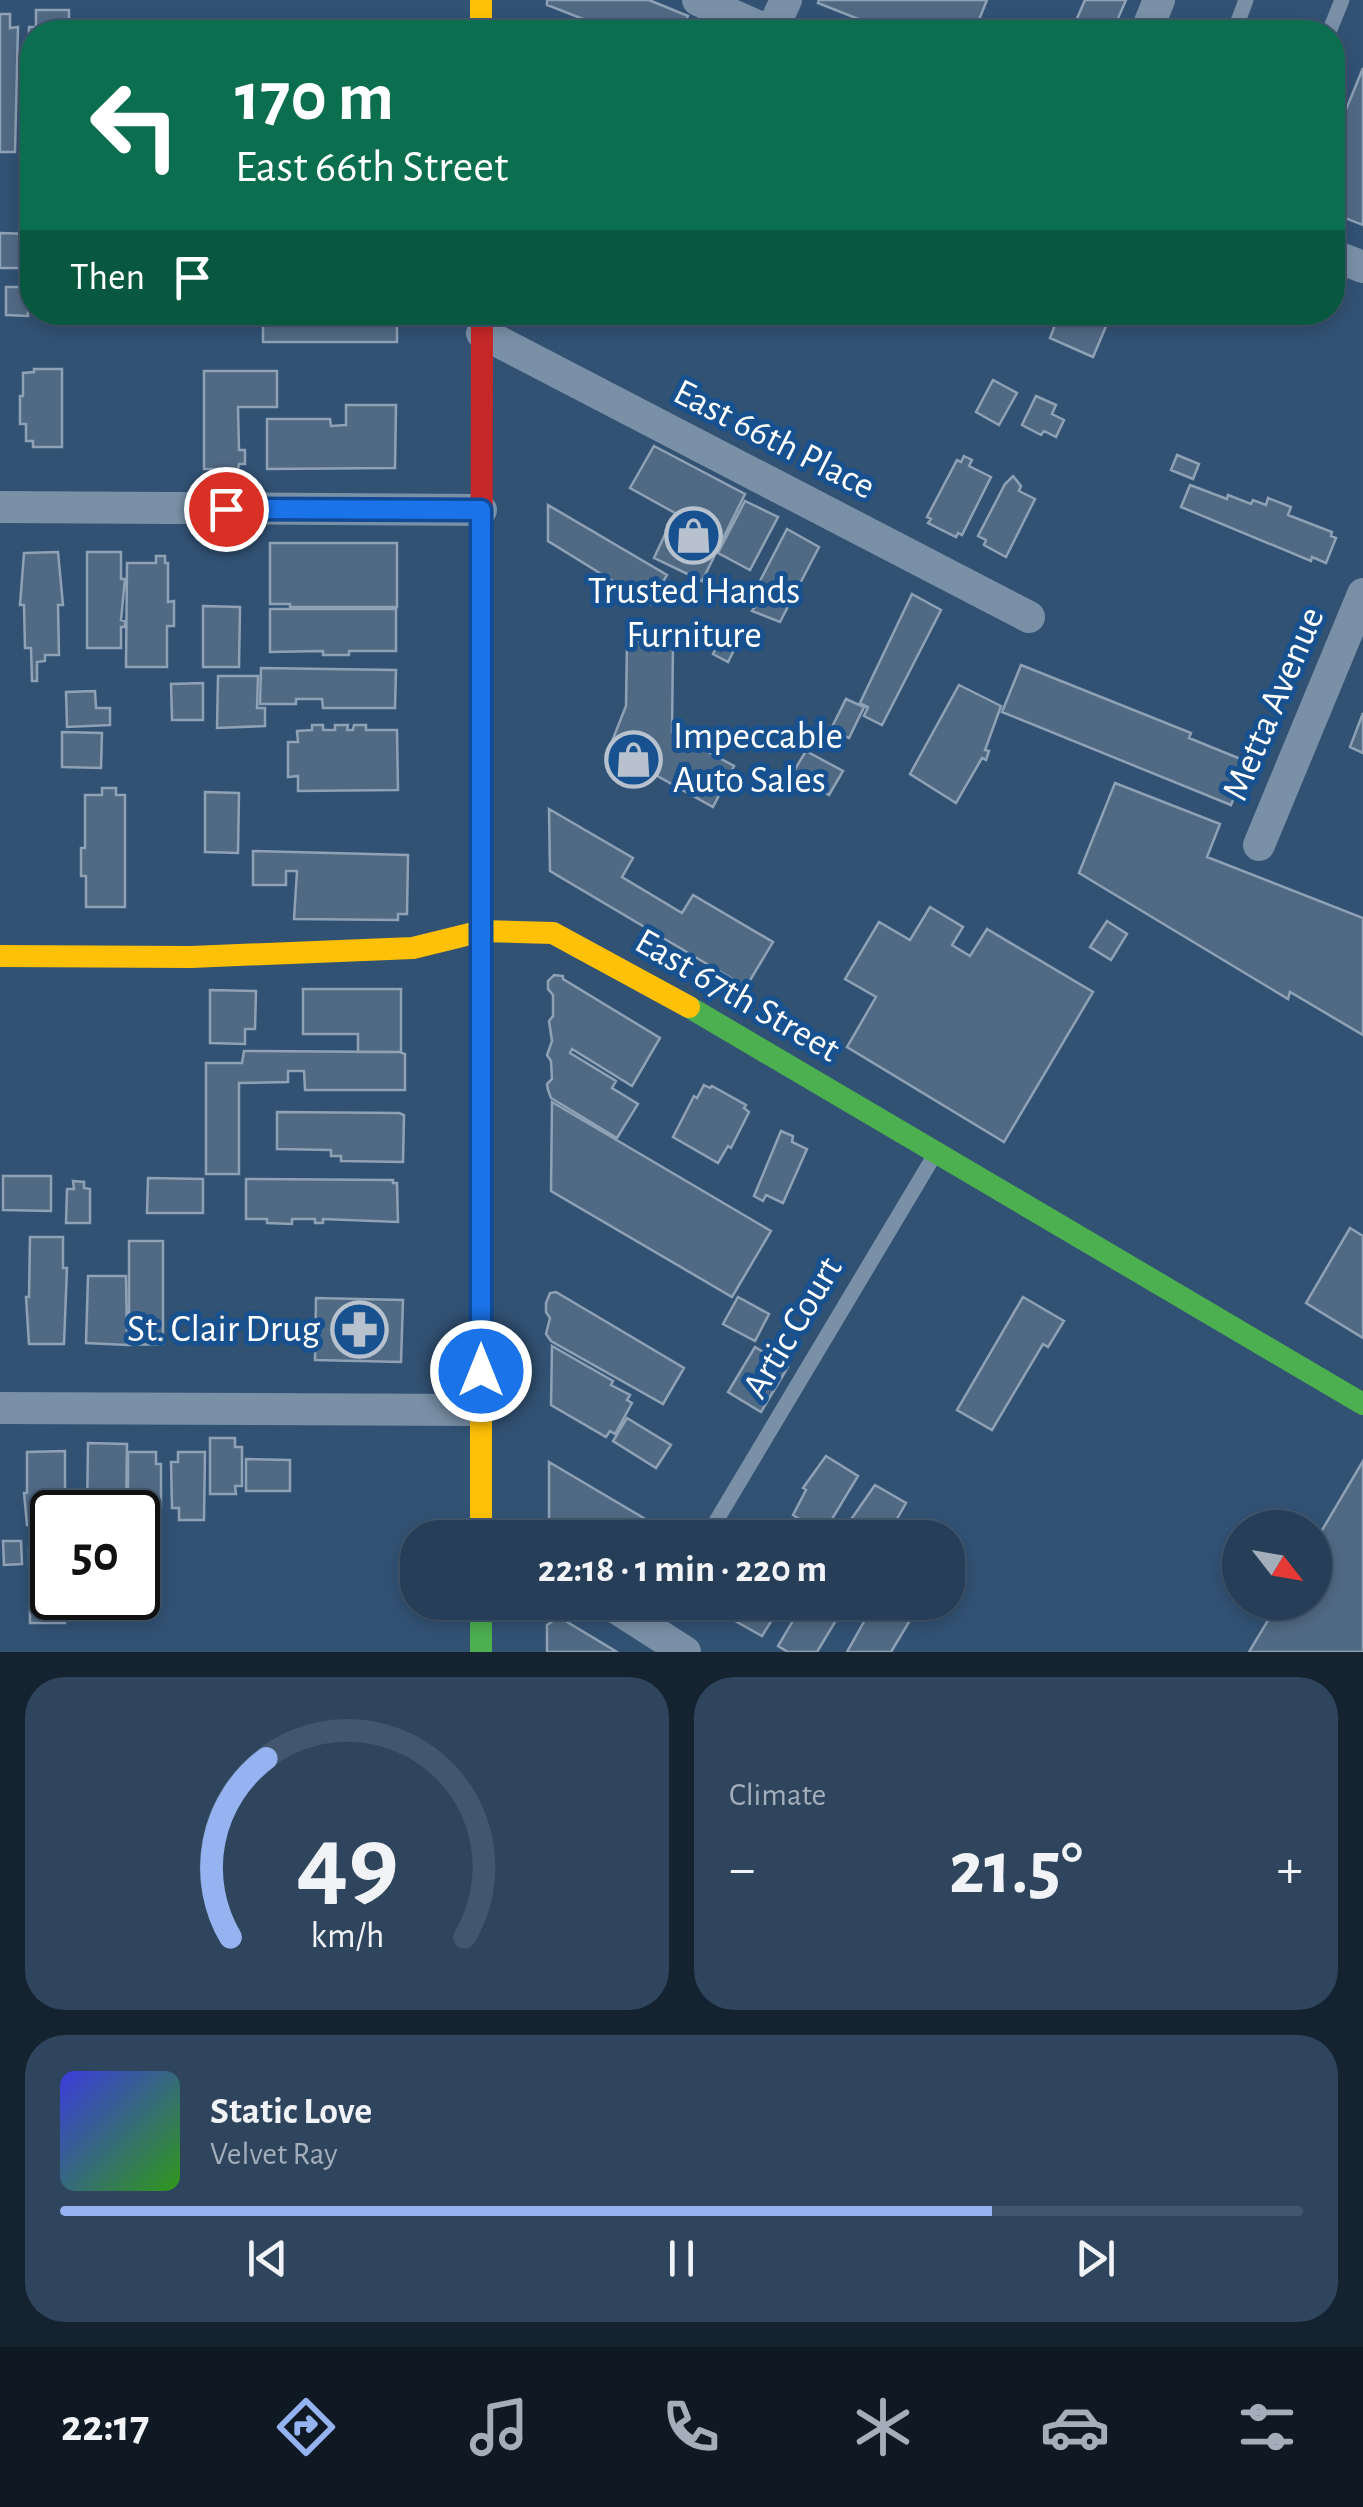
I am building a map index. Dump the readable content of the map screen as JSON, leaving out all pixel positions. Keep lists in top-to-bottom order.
{
  "streets": {
    "street": ["East 66th Place", "Metta Avenue", "East 67th Street"],
    "lane": ["Artic Court"]
  },
  "crossings": [
    ["East 67th Street", "Artic Court"]
  ],
  "places": {
    "shop": ["Trusted Hands Furniture", "Impeccable Auto Sales"],
    "pharmacy": ["St. Clair Drug"]
  },
  "north": "bottom right",
  "page": {
    "turn": ["170 m", "East 66th Street"],
    "then": "Then",
    "limit": "50",
    "trip": "22:18 · 1 min · 220 m",
    "tile": "Climate",
    "heat": ["−", "21.5°", "+"],
    "song": ["Static Love", "Velvet Ray"],
    "tabs": "22:17",
    "gauge": ["49", "km/h"]
  }
}
